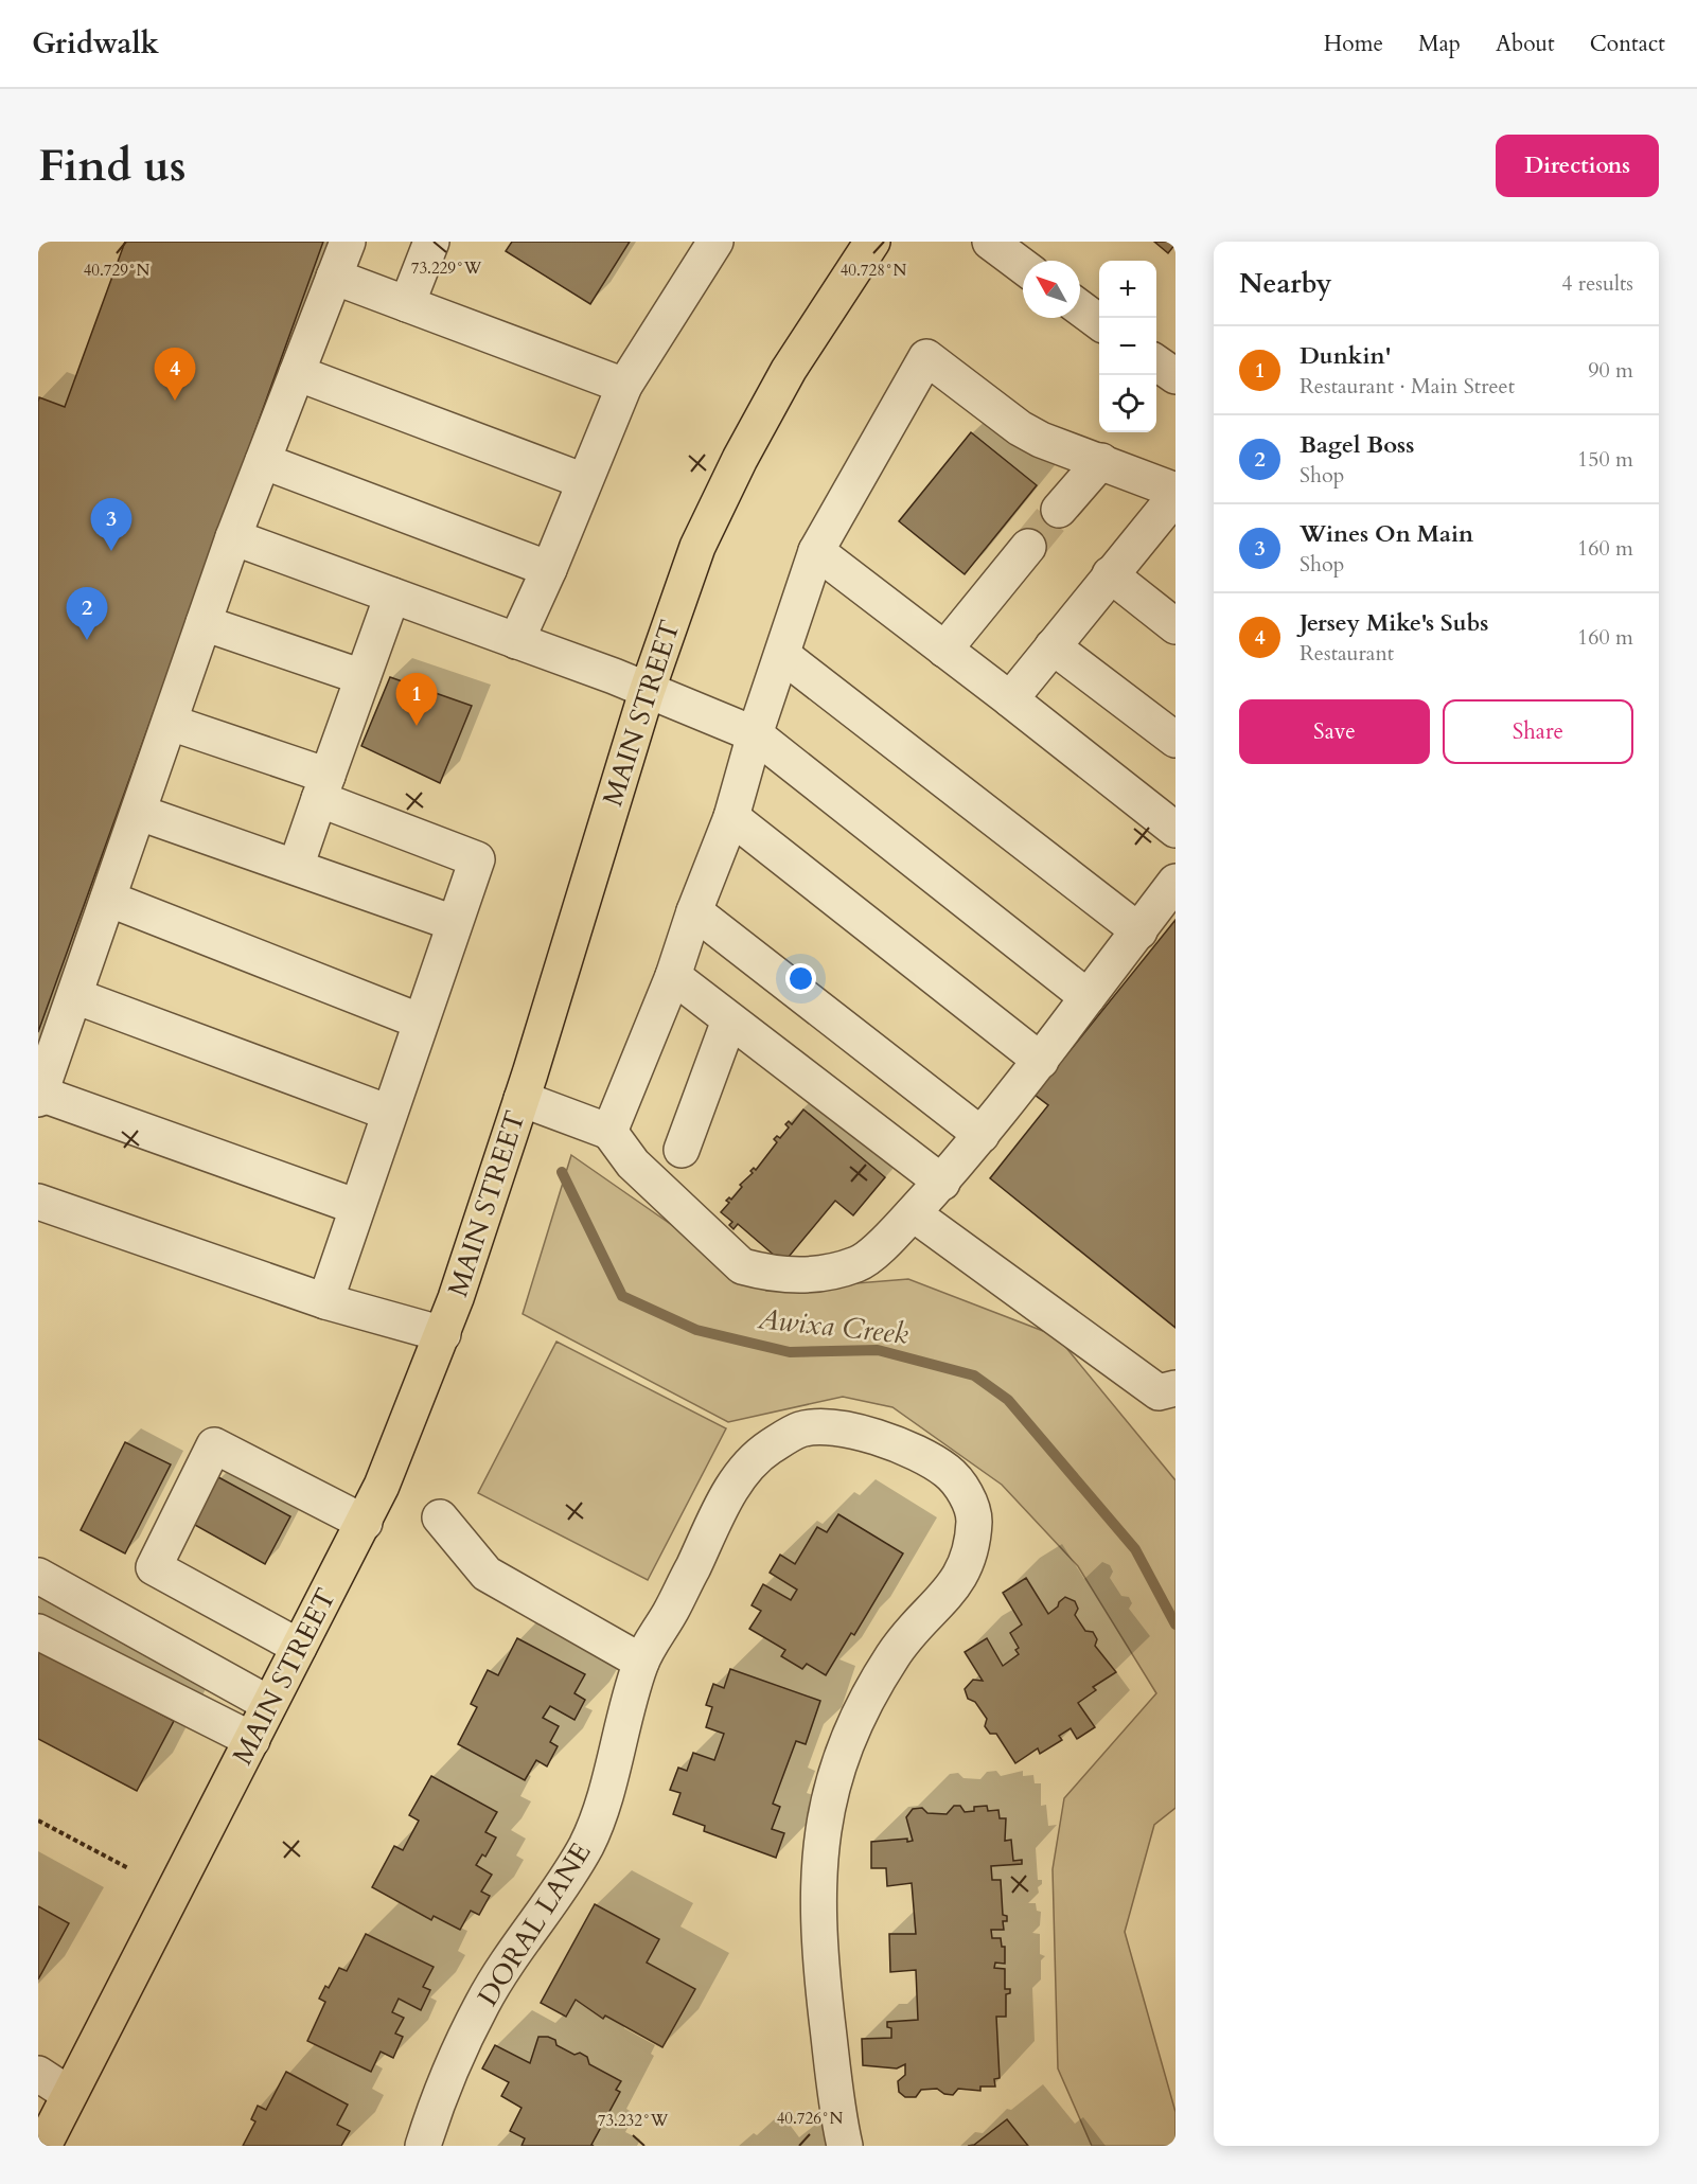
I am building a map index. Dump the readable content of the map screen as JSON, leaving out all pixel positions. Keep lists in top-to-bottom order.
{
  "streets": {
    "main road": ["MAIN STREET"],
    "street": ["DORAL LANE"]
  },
  "water": ["Awixa Creek"],
  "north": "top left",
  "page": {
    "header": "Gridwalk",
    "nav": [
      "Home",
      "Map",
      "About",
      "Contact"
    ],
    "buttons": [
      "Directions",
      ["Save", "Share"]
    ],
    "title": "Find us",
    "heading": ["Nearby", "4 results"],
    "map_buttons": ["+", "−"],
    "list": [
      {
        "mark": "1",
        "name": "Dunkin'",
        "note": "Restaurant · Main Street",
        "value": "90 m"
      },
      {
        "mark": "2",
        "name": "Bagel Boss",
        "note": "Shop",
        "value": "150 m"
      },
      {
        "mark": "3",
        "name": "Wines On Main",
        "note": "Shop",
        "value": "160 m"
      },
      {
        "mark": "4",
        "name": "Jersey Mike's Subs",
        "note": "Restaurant",
        "value": "160 m"
      }
    ],
    "pins": [
      "4",
      "3",
      "2",
      "1"
    ]
  },
  "coordinates": [
    "73.229°W",
    "40.729°N",
    "40.728°N",
    "40.726°N",
    "73.232°W"
  ]
}
